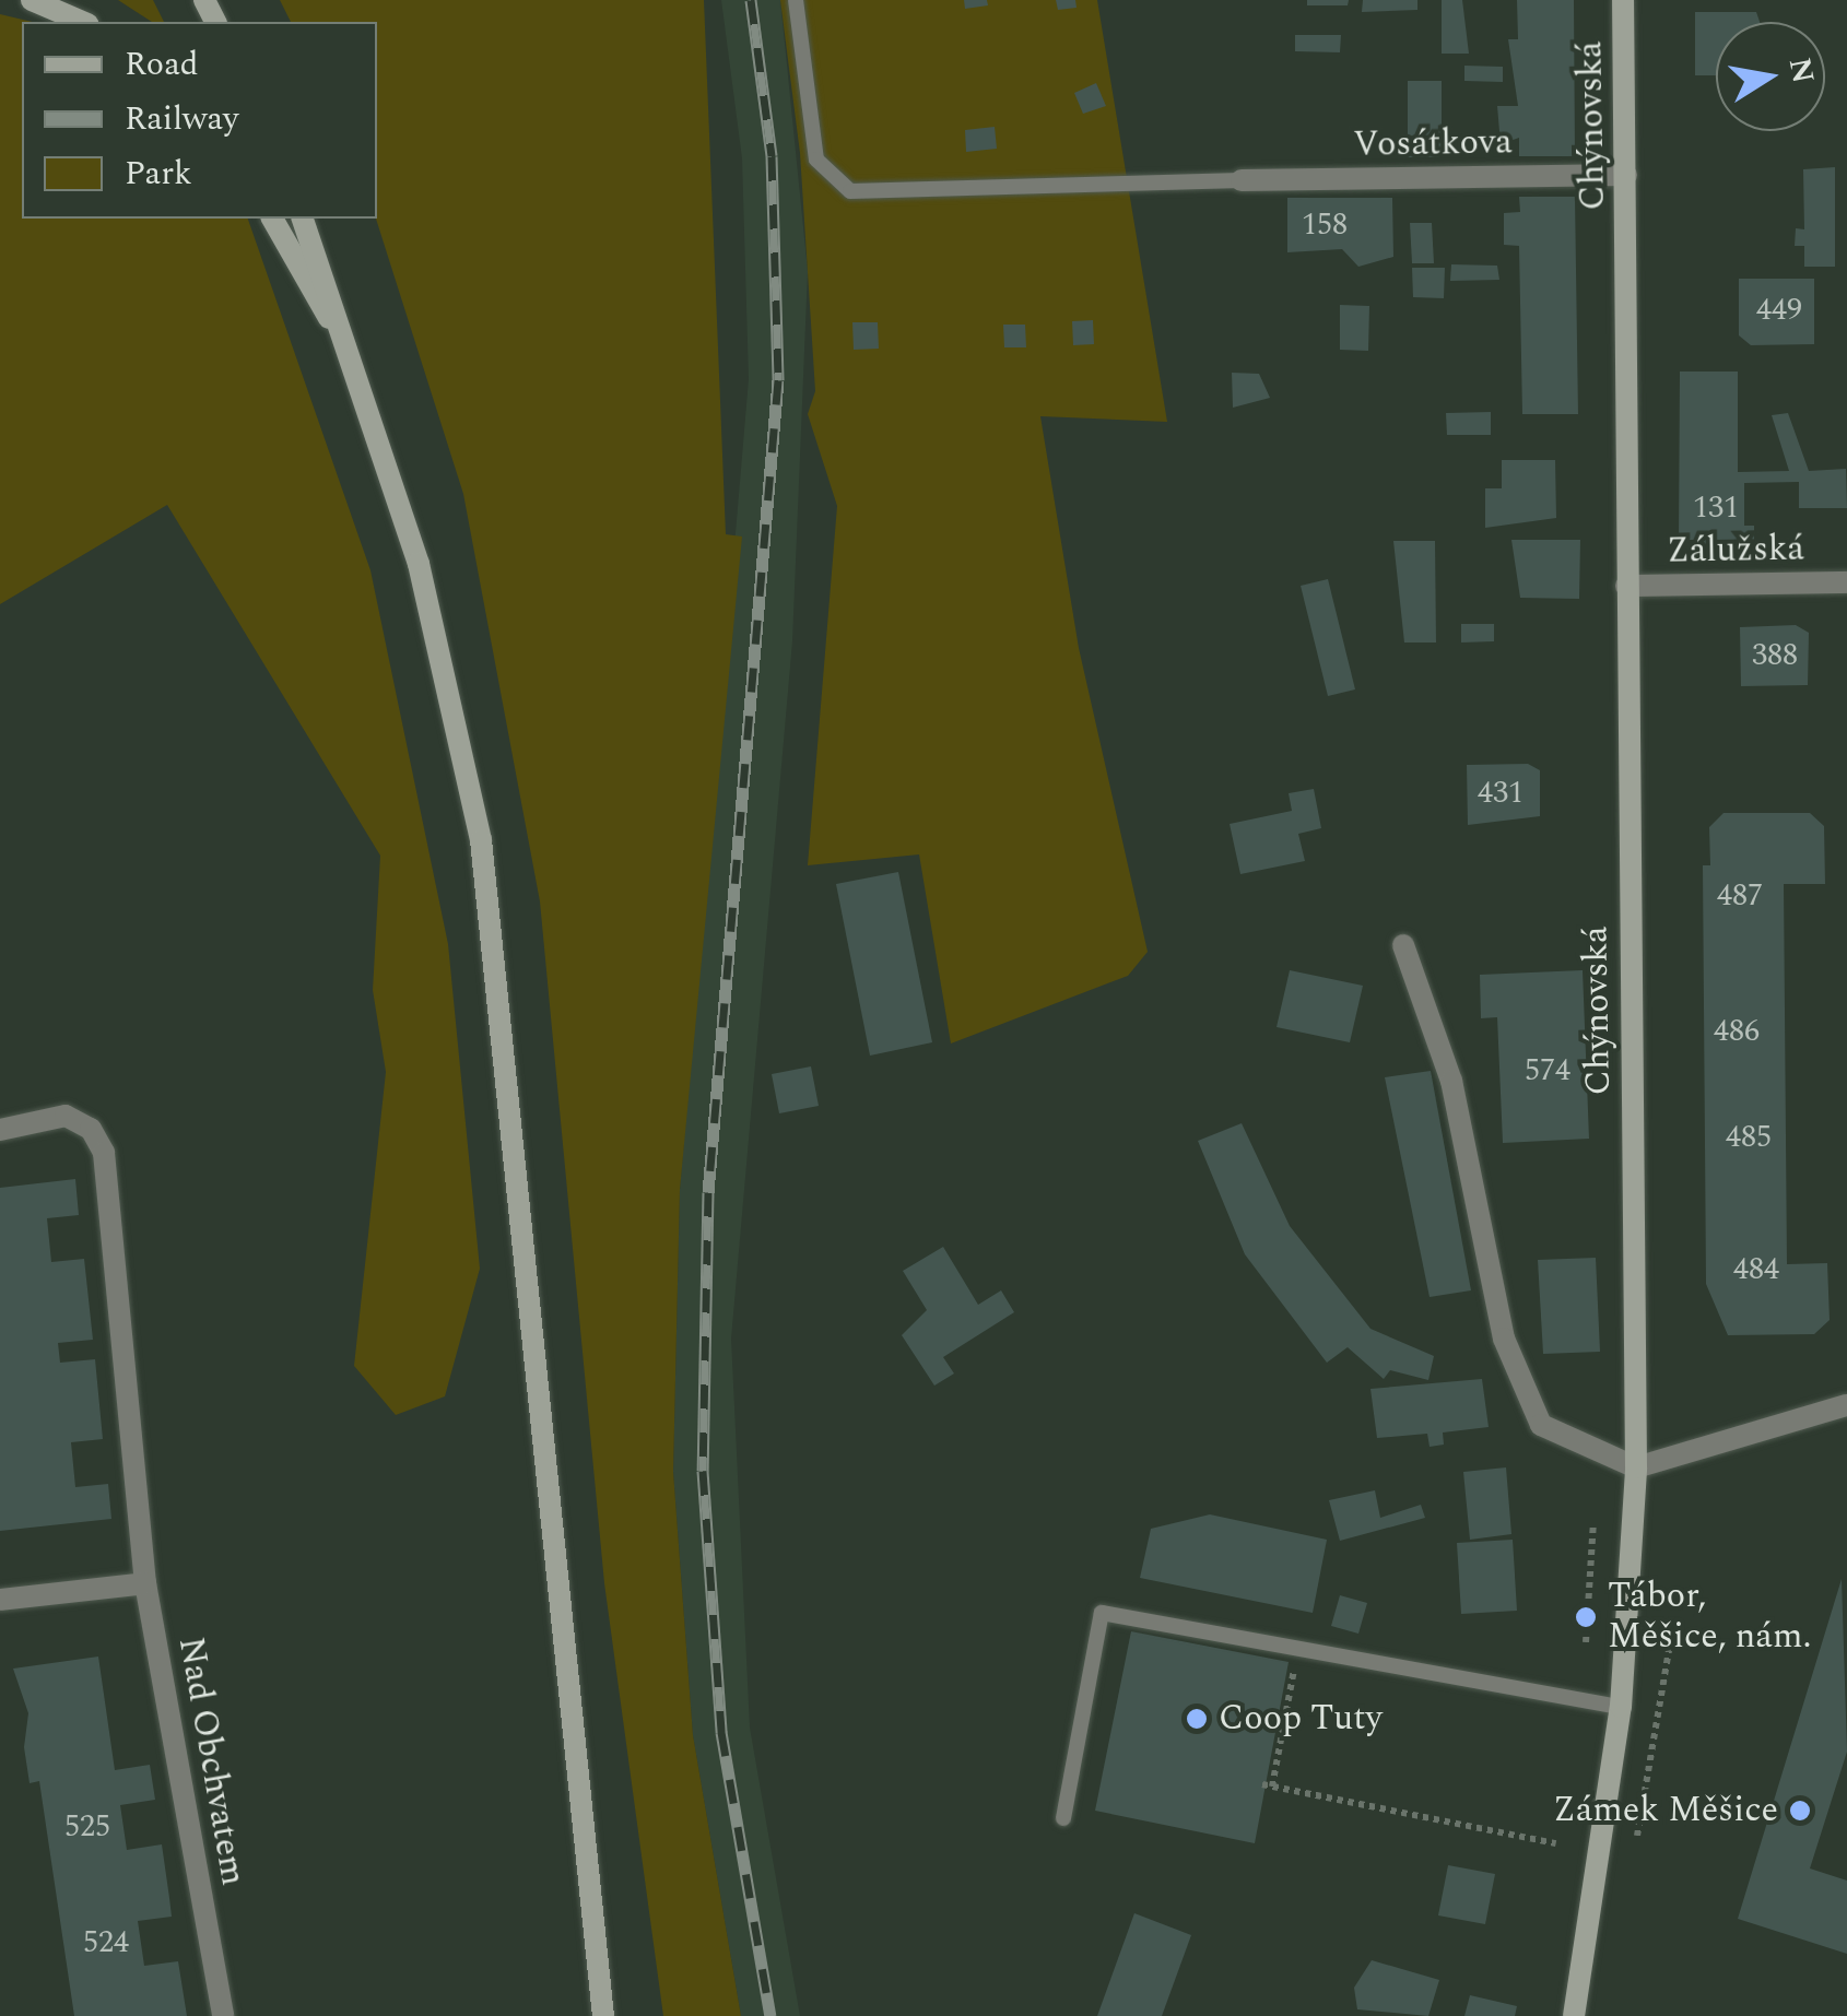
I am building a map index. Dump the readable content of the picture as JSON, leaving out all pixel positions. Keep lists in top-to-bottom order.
{
  "streets": {
    "main road": ["Chýnovská"],
    "street": ["Vosátkova", "Zálužská", "Nad Obchvatem"]
  },
  "crossings": [
    ["Chýnovská", "Vosátkova"],
    ["Chýnovská", "Zálužská"]
  ],
  "places": ["Tábor, Měšice, nám.", "Coop Tuty", "Zámek Měšice"],
  "house_numbers": [
    "158",
    "449",
    "131",
    "388",
    "431",
    "487",
    "486",
    "574",
    "485",
    "484",
    "525",
    "524"
  ],
  "legend": ["Road", "Railway", "Park"],
  "north": "right"
}
